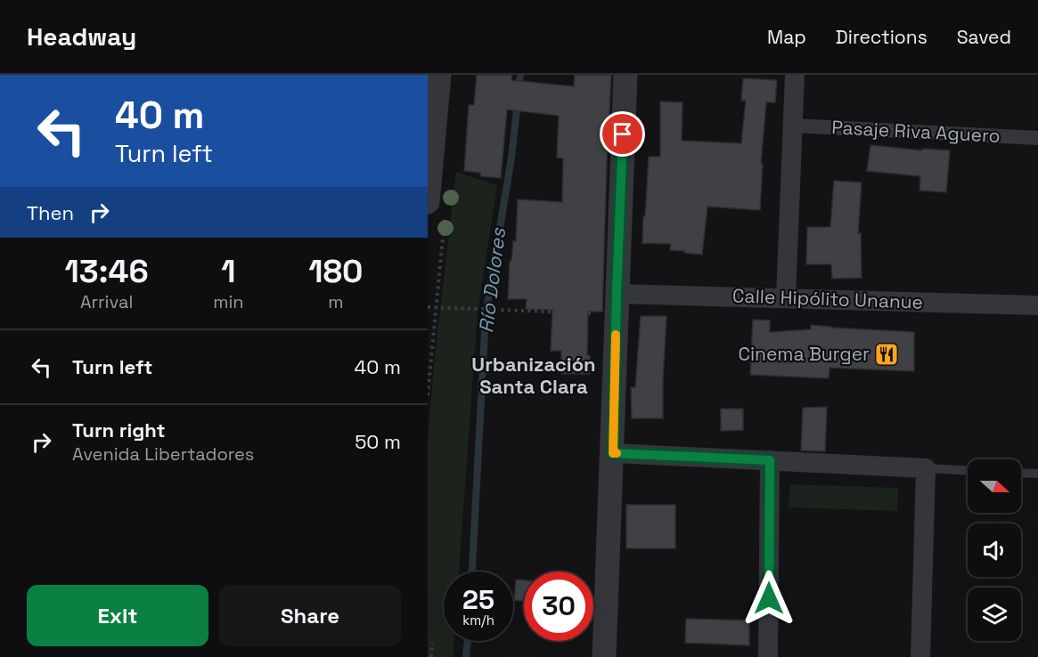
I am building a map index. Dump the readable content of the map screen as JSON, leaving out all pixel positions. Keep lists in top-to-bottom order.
{
  "streets": {
    "street": ["Pasaje Riva Aguero", "Calle Hipólito Unanue"]
  },
  "districts": ["Urbanización Santa Clara"],
  "water": ["Río Dolores"],
  "places": {
    "restaurant": ["Cinema Burger"]
  },
  "north": "right",
  "page": {
    "header": "Headway",
    "nav": ["Map", "Directions", "Saved"],
    "turn": ["40 m", "Turn left"],
    "then": "Then",
    "eta": [
      "13:46",
      "Arrival",
      "1",
      "min",
      "180",
      "m"
    ],
    "list": [
      {
        "name": "Turn left",
        "value": "40 m"
      },
      {
        "name": "Turn right",
        "note": "Avenida Libertadores",
        "value": "50 m"
      }
    ],
    "speed": "25 km/h",
    "limit": "30",
    "buttons": ["Exit", "Share"]
  }
}
